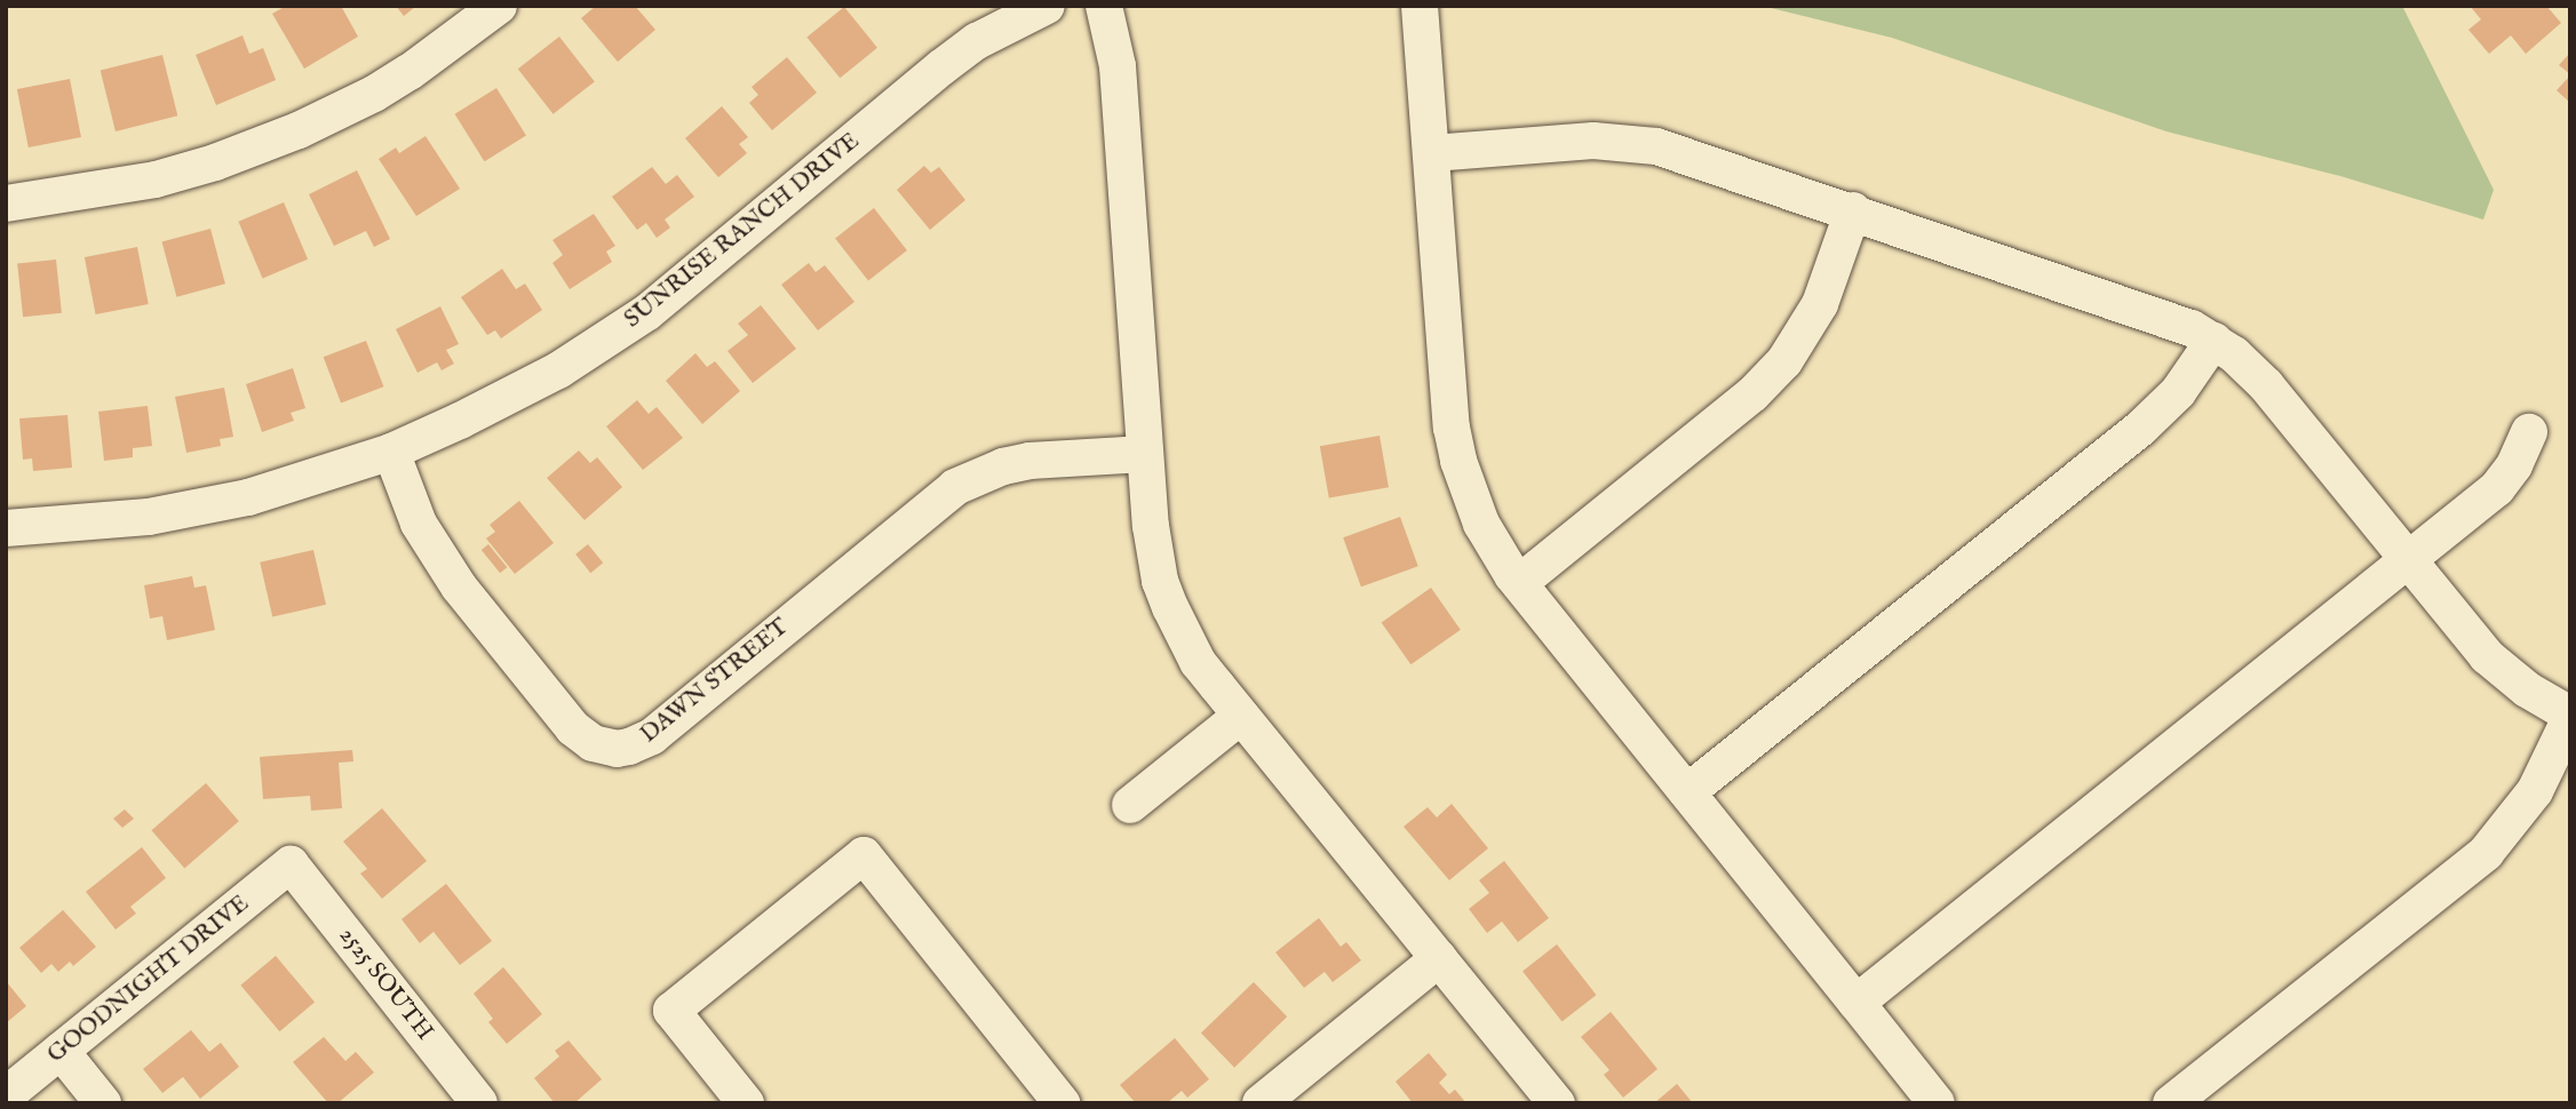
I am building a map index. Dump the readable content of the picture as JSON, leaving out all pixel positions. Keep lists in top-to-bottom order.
{
  "streets": {
    "street": [
      "SUNRISE RANCH DRIVE",
      "DAWN STREET",
      "GOODNIGHT DRIVE",
      "2525 SOUTH"
    ]
  },
  "crossings": [
    ["SUNRISE RANCH DRIVE", "DAWN STREET"],
    ["GOODNIGHT DRIVE", "2525 SOUTH"]
  ]
}
